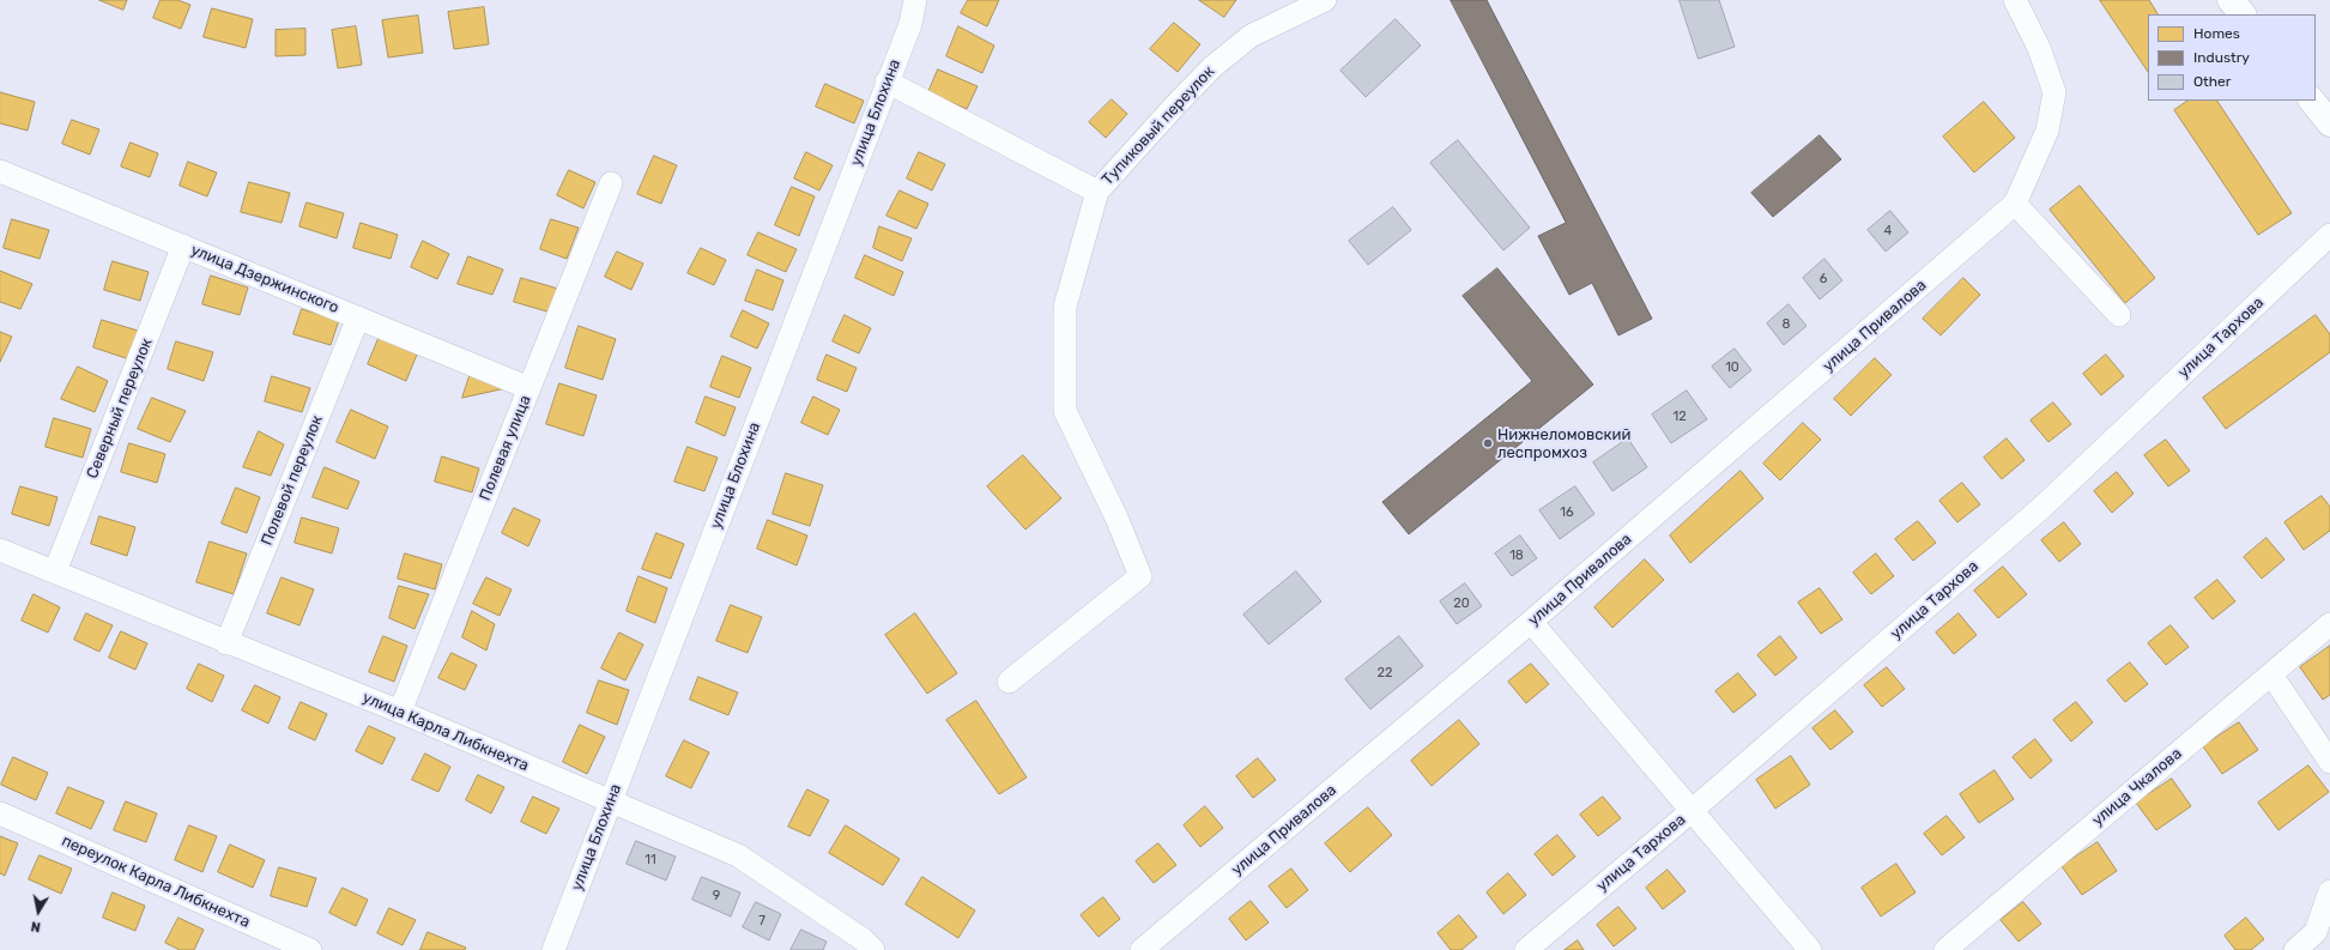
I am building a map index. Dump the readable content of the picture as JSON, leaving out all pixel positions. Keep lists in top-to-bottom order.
{
  "streets": {
    "street": [
      "улица Блохина",
      "Тупиковый переулок",
      "улица Дзержинского",
      "улица Привалова",
      "улица Тархова",
      "Северный переулок",
      "Полевая улица",
      "Полевой переулок",
      "улица Карла Либкнехта",
      "улица Чкалова",
      "переулок Карла Либкнехта"
    ]
  },
  "crossings": [
    ["улица Блохина", "Тупиковый переулок"],
    ["улица Блохина", "улица Карла Либкнехта"],
    ["улица Дзержинского", "Северный переулок"],
    ["улица Дзержинского", "Полевая улица"],
    ["улица Дзержинского", "Полевой переулок"],
    ["Северный переулок", "улица Карла Либкнехта"],
    ["Полевая улица", "улица Карла Либкнехта"],
    ["Полевой переулок", "улица Карла Либкнехта"]
  ],
  "places": ["Нижнеломовский леспромхоз"],
  "house_numbers": [
    "4",
    "6",
    "8",
    "10",
    "12",
    "16",
    "18",
    "20",
    "22",
    "11",
    "9",
    "7"
  ],
  "legend": ["Homes", "Industry", "Other"],
  "north": "bottom"
}
